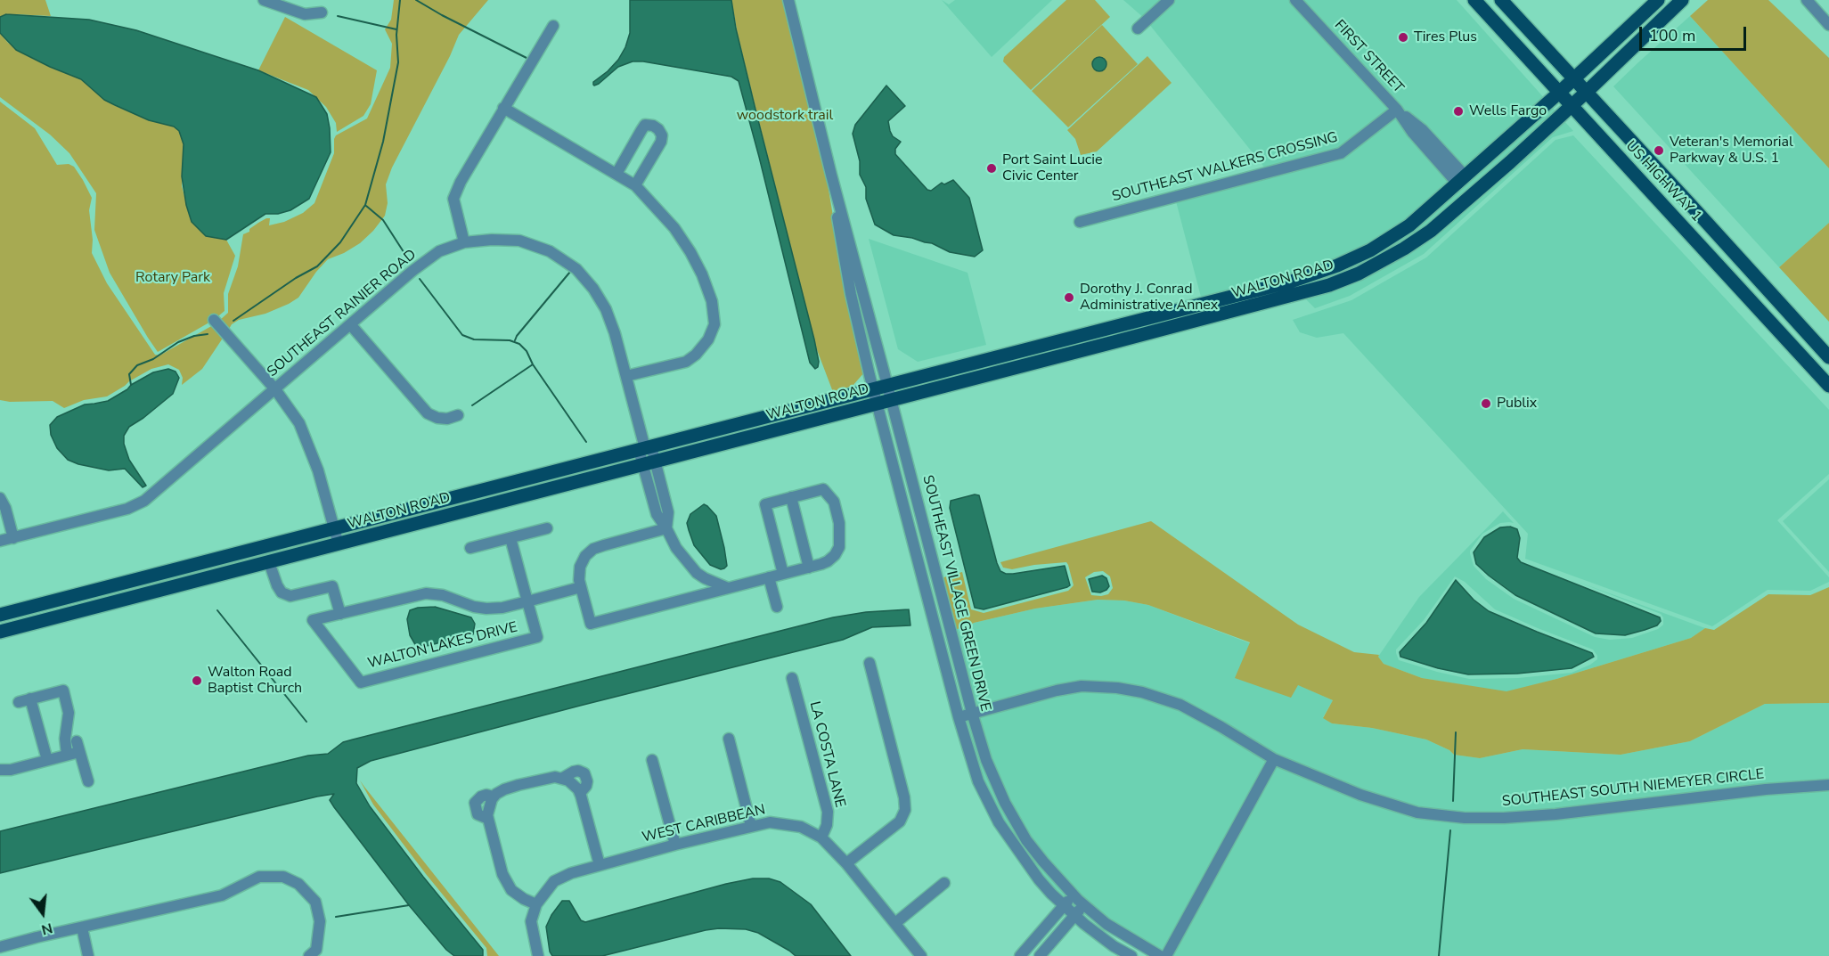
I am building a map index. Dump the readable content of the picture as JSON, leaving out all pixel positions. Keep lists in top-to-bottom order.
{
  "streets": {
    "main road": ["US HIGHWAY 1", "WALTON ROAD"],
    "street": [
      "FIRST STREET",
      "SOUTHEAST WALKERS CROSSING",
      "SOUTHEAST RAINIER ROAD",
      "SOUTHEAST VILLAGE GREEN DRIVE",
      "WALTON LAKES DRIVE",
      "LA COSTA LANE",
      "SOUTHEAST SOUTH NIEMEYER CIRCLE",
      "WEST CARIBBEAN"
    ]
  },
  "crossings": [
    ["FIRST STREET", "SOUTHEAST WALKERS CROSSING"],
    ["FIRST STREET", "WALTON ROAD"],
    ["US HIGHWAY 1", "WALTON ROAD"],
    ["WALTON ROAD", "SOUTHEAST RAINIER ROAD"],
    ["WALTON ROAD", "SOUTHEAST VILLAGE GREEN DRIVE"],
    ["SOUTHEAST VILLAGE GREEN DRIVE", "SOUTHEAST SOUTH NIEMEYER CIRCLE"],
    ["LA COSTA LANE", "WEST CARIBBEAN"]
  ],
  "parks": ["woodstork trail", "Rotary Park"],
  "places": [
    "Tires Plus",
    "Wells Fargo",
    "Veteran's Memorial Parkway & U.S. 1",
    "Port Saint Lucie Civic Center",
    "Dorothy J. Conrad Administrative Annex",
    "Publix",
    "Walton Road Baptist Church"
  ],
  "scale_bar": "100 m",
  "north": "bottom"
}
